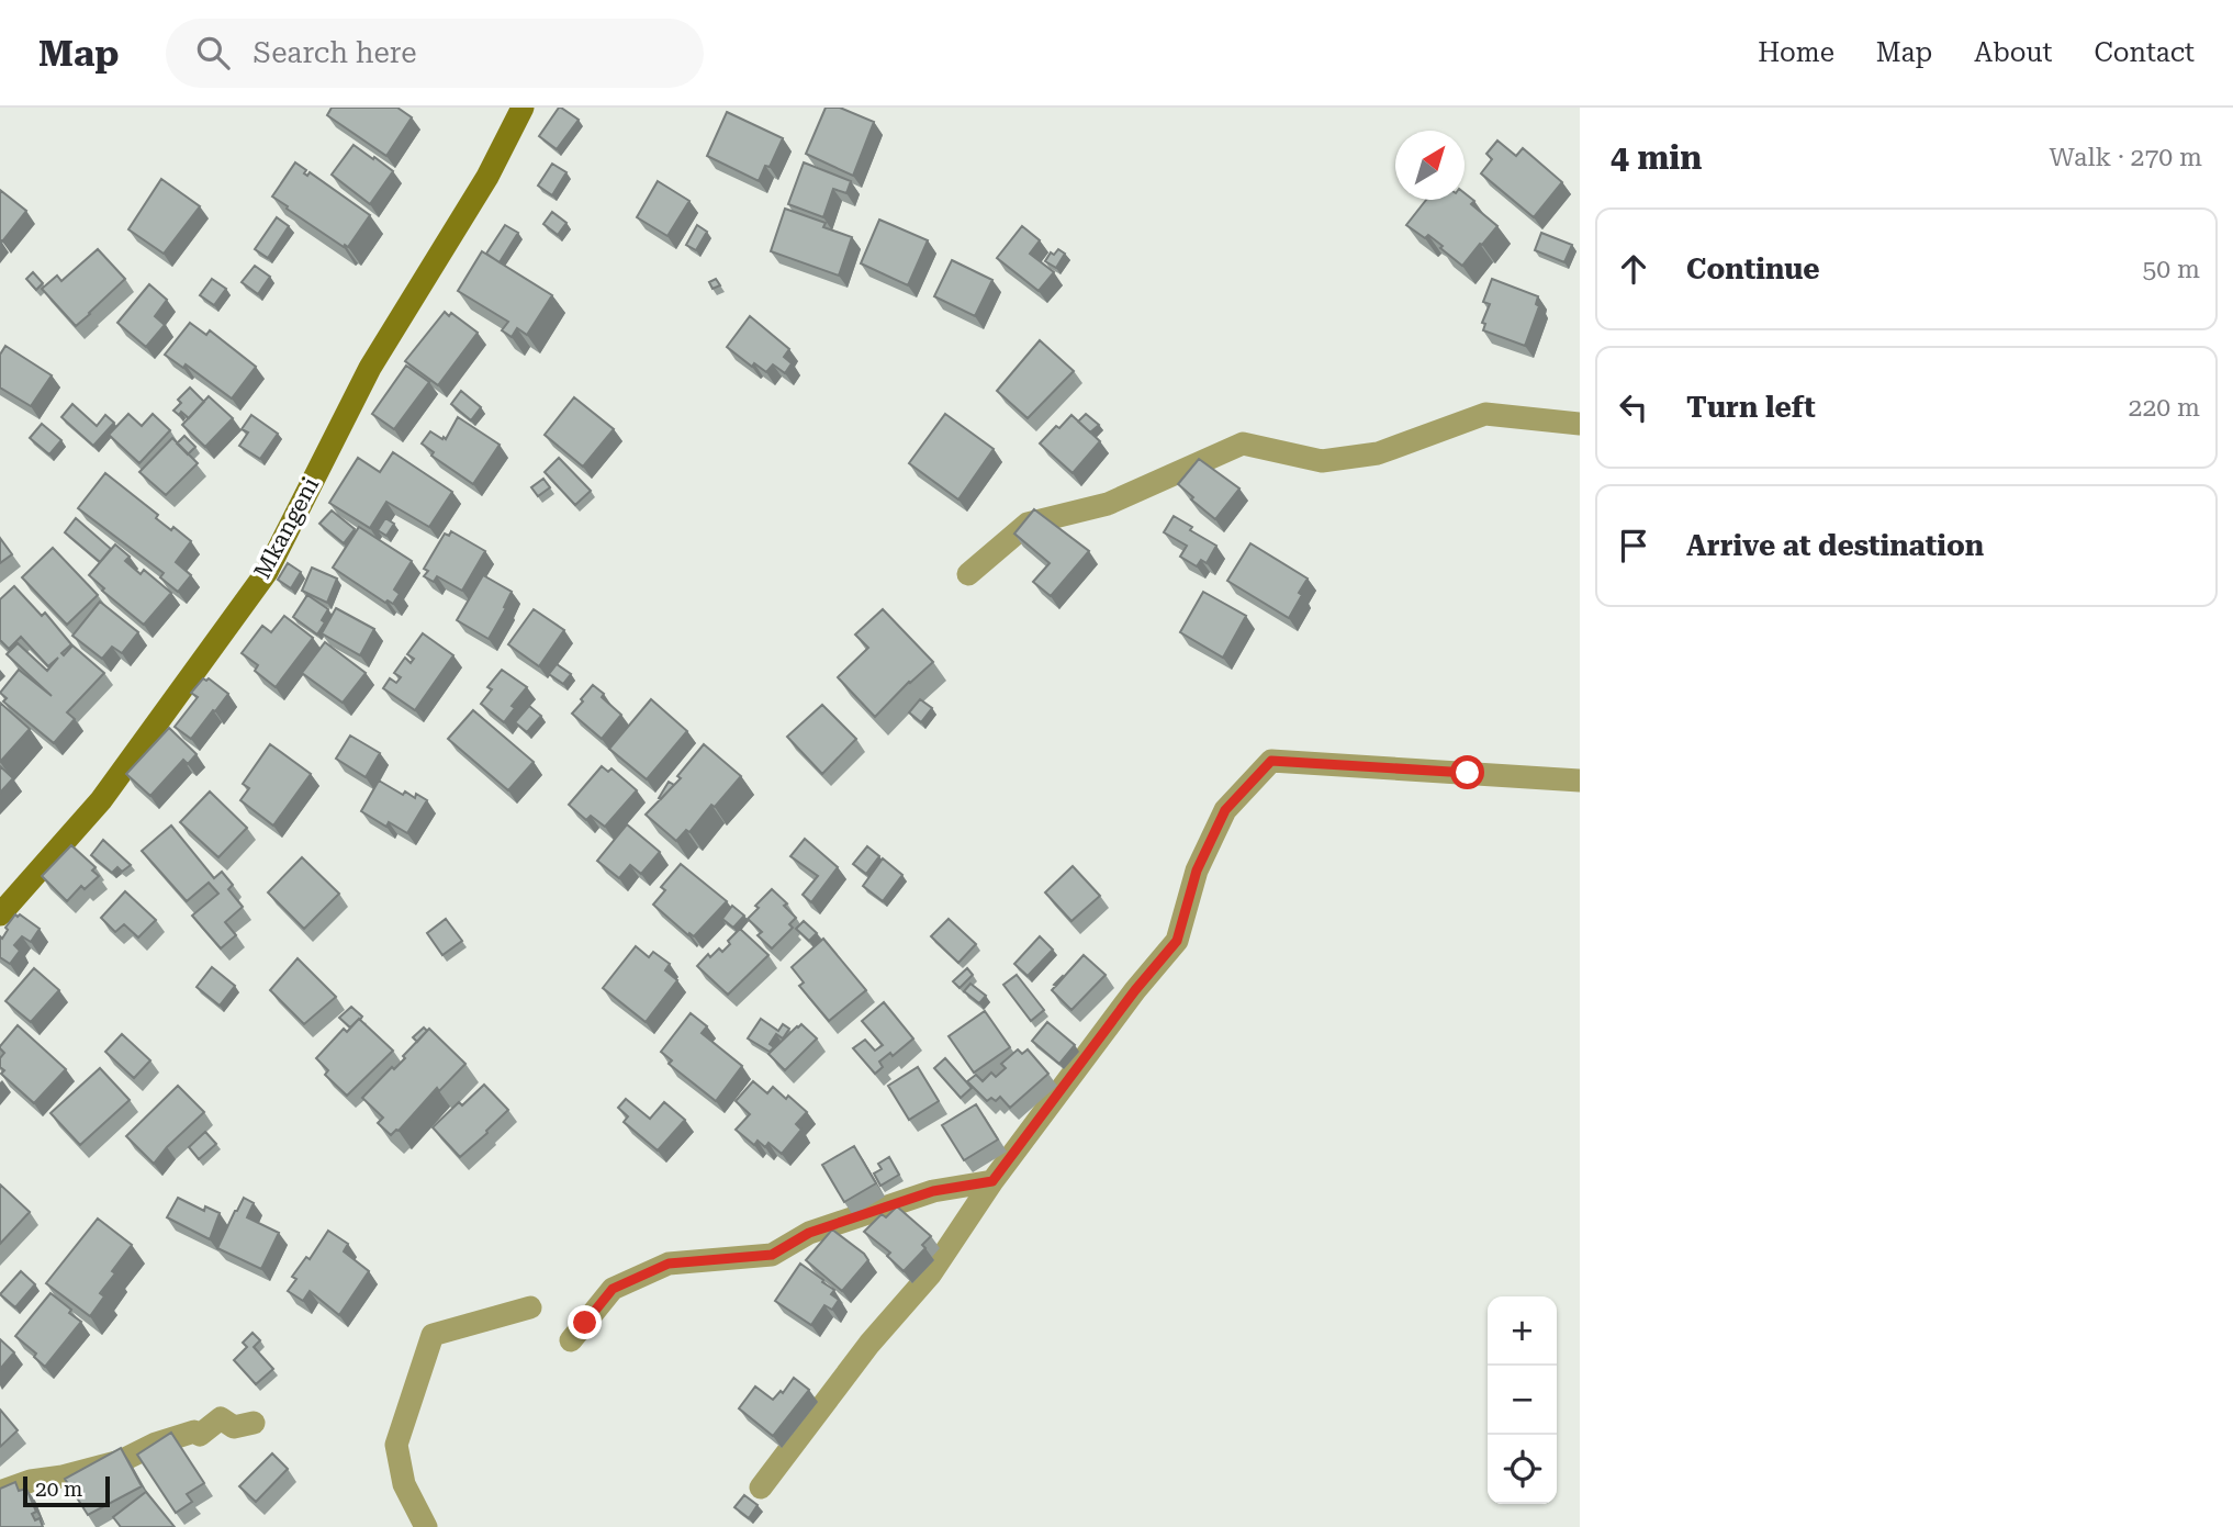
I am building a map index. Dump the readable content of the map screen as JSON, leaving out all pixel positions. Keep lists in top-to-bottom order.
{
  "streets": {
    "street": ["Mkangeni"]
  },
  "scale_bar": "20 m",
  "north": "top right",
  "page": {
    "header": "Map",
    "search": "Search here",
    "nav": [
      "Home",
      "Map",
      "About",
      "Contact"
    ],
    "heading": ["4 min", "Walk · 270 m"],
    "list": [
      ["Continue", "50 m"],
      ["Turn left", "220 m"],
      "Arrive at destination"
    ],
    "map_buttons": ["+", "−"],
    "scale": "20 m"
  }
}
